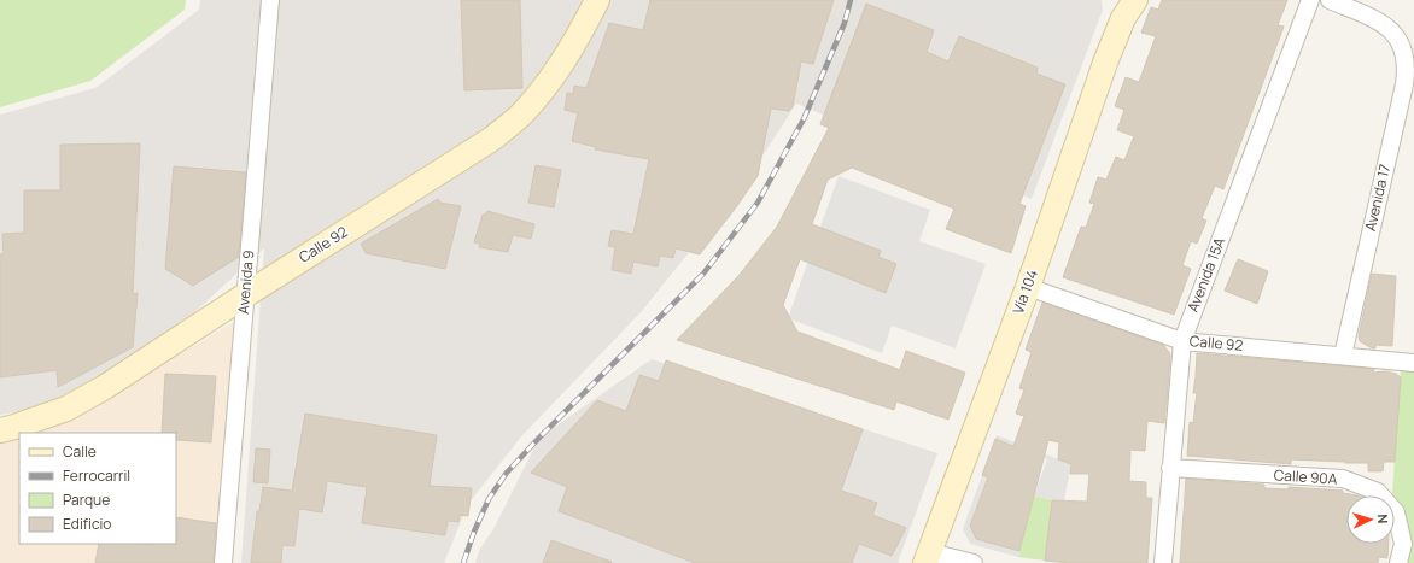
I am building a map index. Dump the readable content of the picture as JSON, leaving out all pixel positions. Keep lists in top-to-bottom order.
{
  "streets": {
    "street": [
      "Avenida 17",
      "Calle 92",
      "Avenida 15A",
      "Avenida 9",
      "Vía 104",
      "Calle 90A"
    ]
  },
  "crossings": [
    ["Avenida 17", "Calle 92"],
    ["Calle 92", "Avenida 15A"],
    ["Calle 92", "Avenida 9"],
    ["Calle 92", "Vía 104"],
    ["Avenida 15A", "Calle 90A"]
  ],
  "legend": [
    "Calle",
    "Ferrocarril",
    "Parque",
    "Edificio"
  ],
  "north": "right"
}
